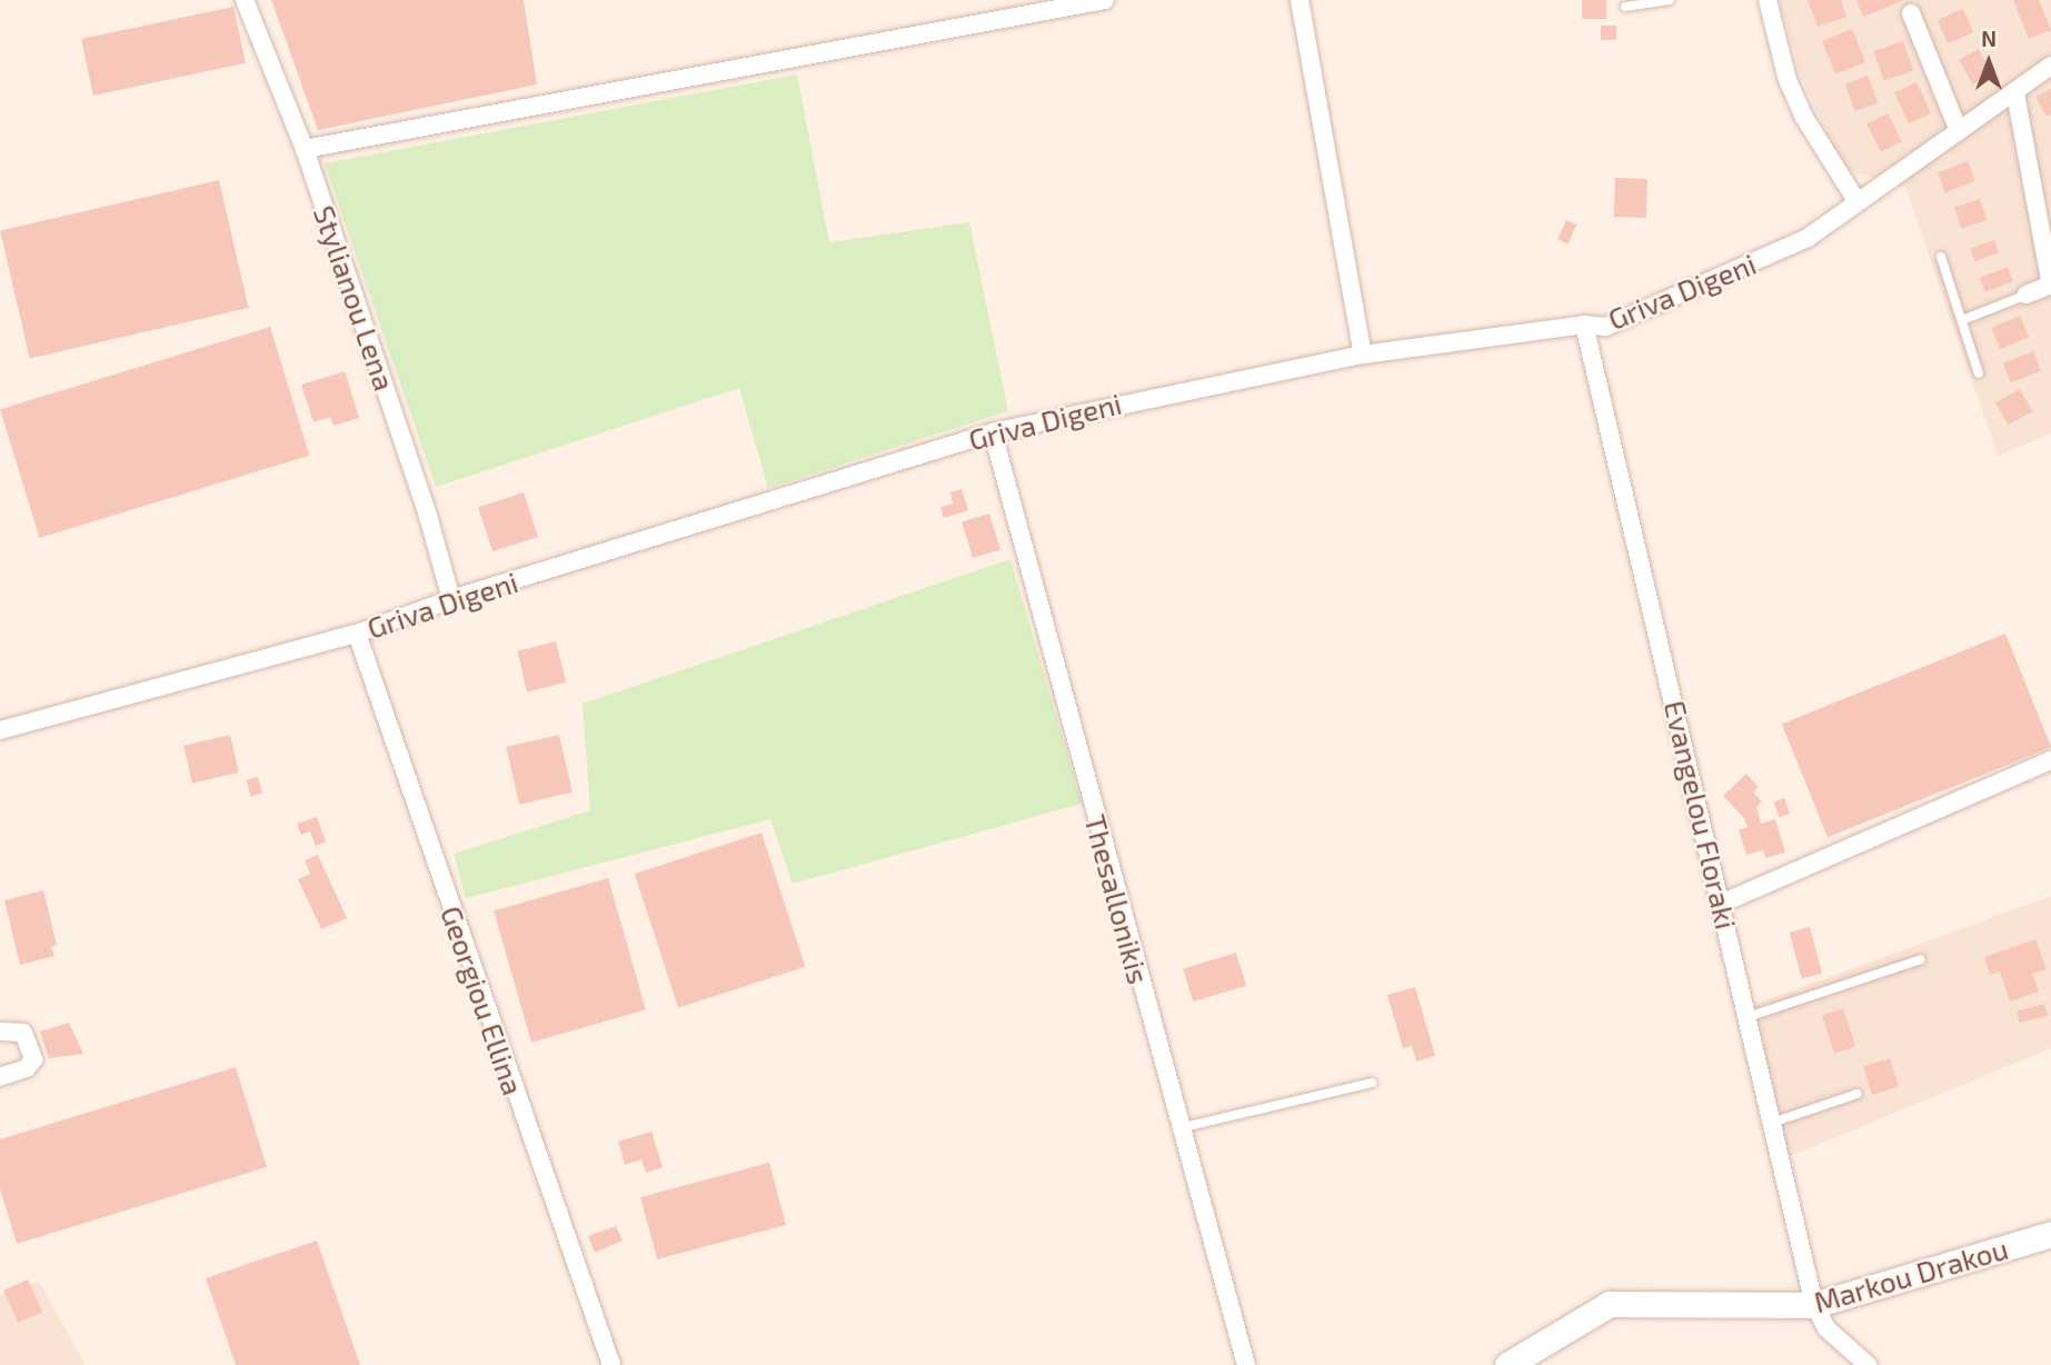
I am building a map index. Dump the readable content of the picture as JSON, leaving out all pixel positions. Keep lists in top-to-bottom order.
{
  "streets": {
    "street": [
      "Griva Digeni",
      "Stylianou Lena",
      "Evangelou Floraki",
      "Thesallonikis",
      "Georgiou Ellina",
      "Markou Drakou"
    ]
  },
  "crossings": [
    ["Griva Digeni", "Stylianou Lena"],
    ["Griva Digeni", "Evangelou Floraki"],
    ["Griva Digeni", "Thesallonikis"],
    ["Griva Digeni", "Georgiou Ellina"],
    ["Evangelou Floraki", "Markou Drakou"]
  ],
  "north": "top"
}
